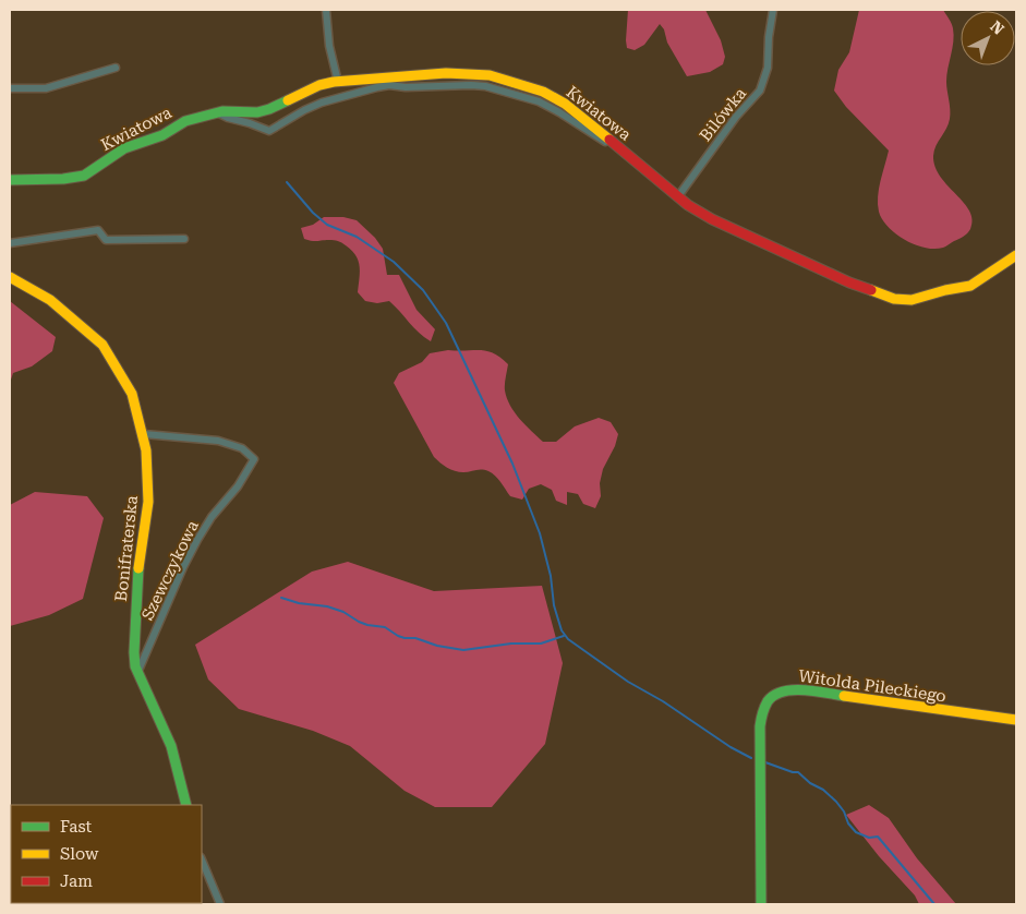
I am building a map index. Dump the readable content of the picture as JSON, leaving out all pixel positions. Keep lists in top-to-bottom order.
{
  "streets": {
    "street": [
      "Kwiatowa",
      "Bilówka",
      "Bonifraterska",
      "Szewczykowa",
      "Witolda Pileckiego"
    ]
  },
  "crossings": [
    ["Kwiatowa", "Bilówka"],
    ["Bonifraterska", "Szewczykowa"]
  ],
  "legend": ["Fast", "Slow", "Jam"],
  "north": "top right"
}
